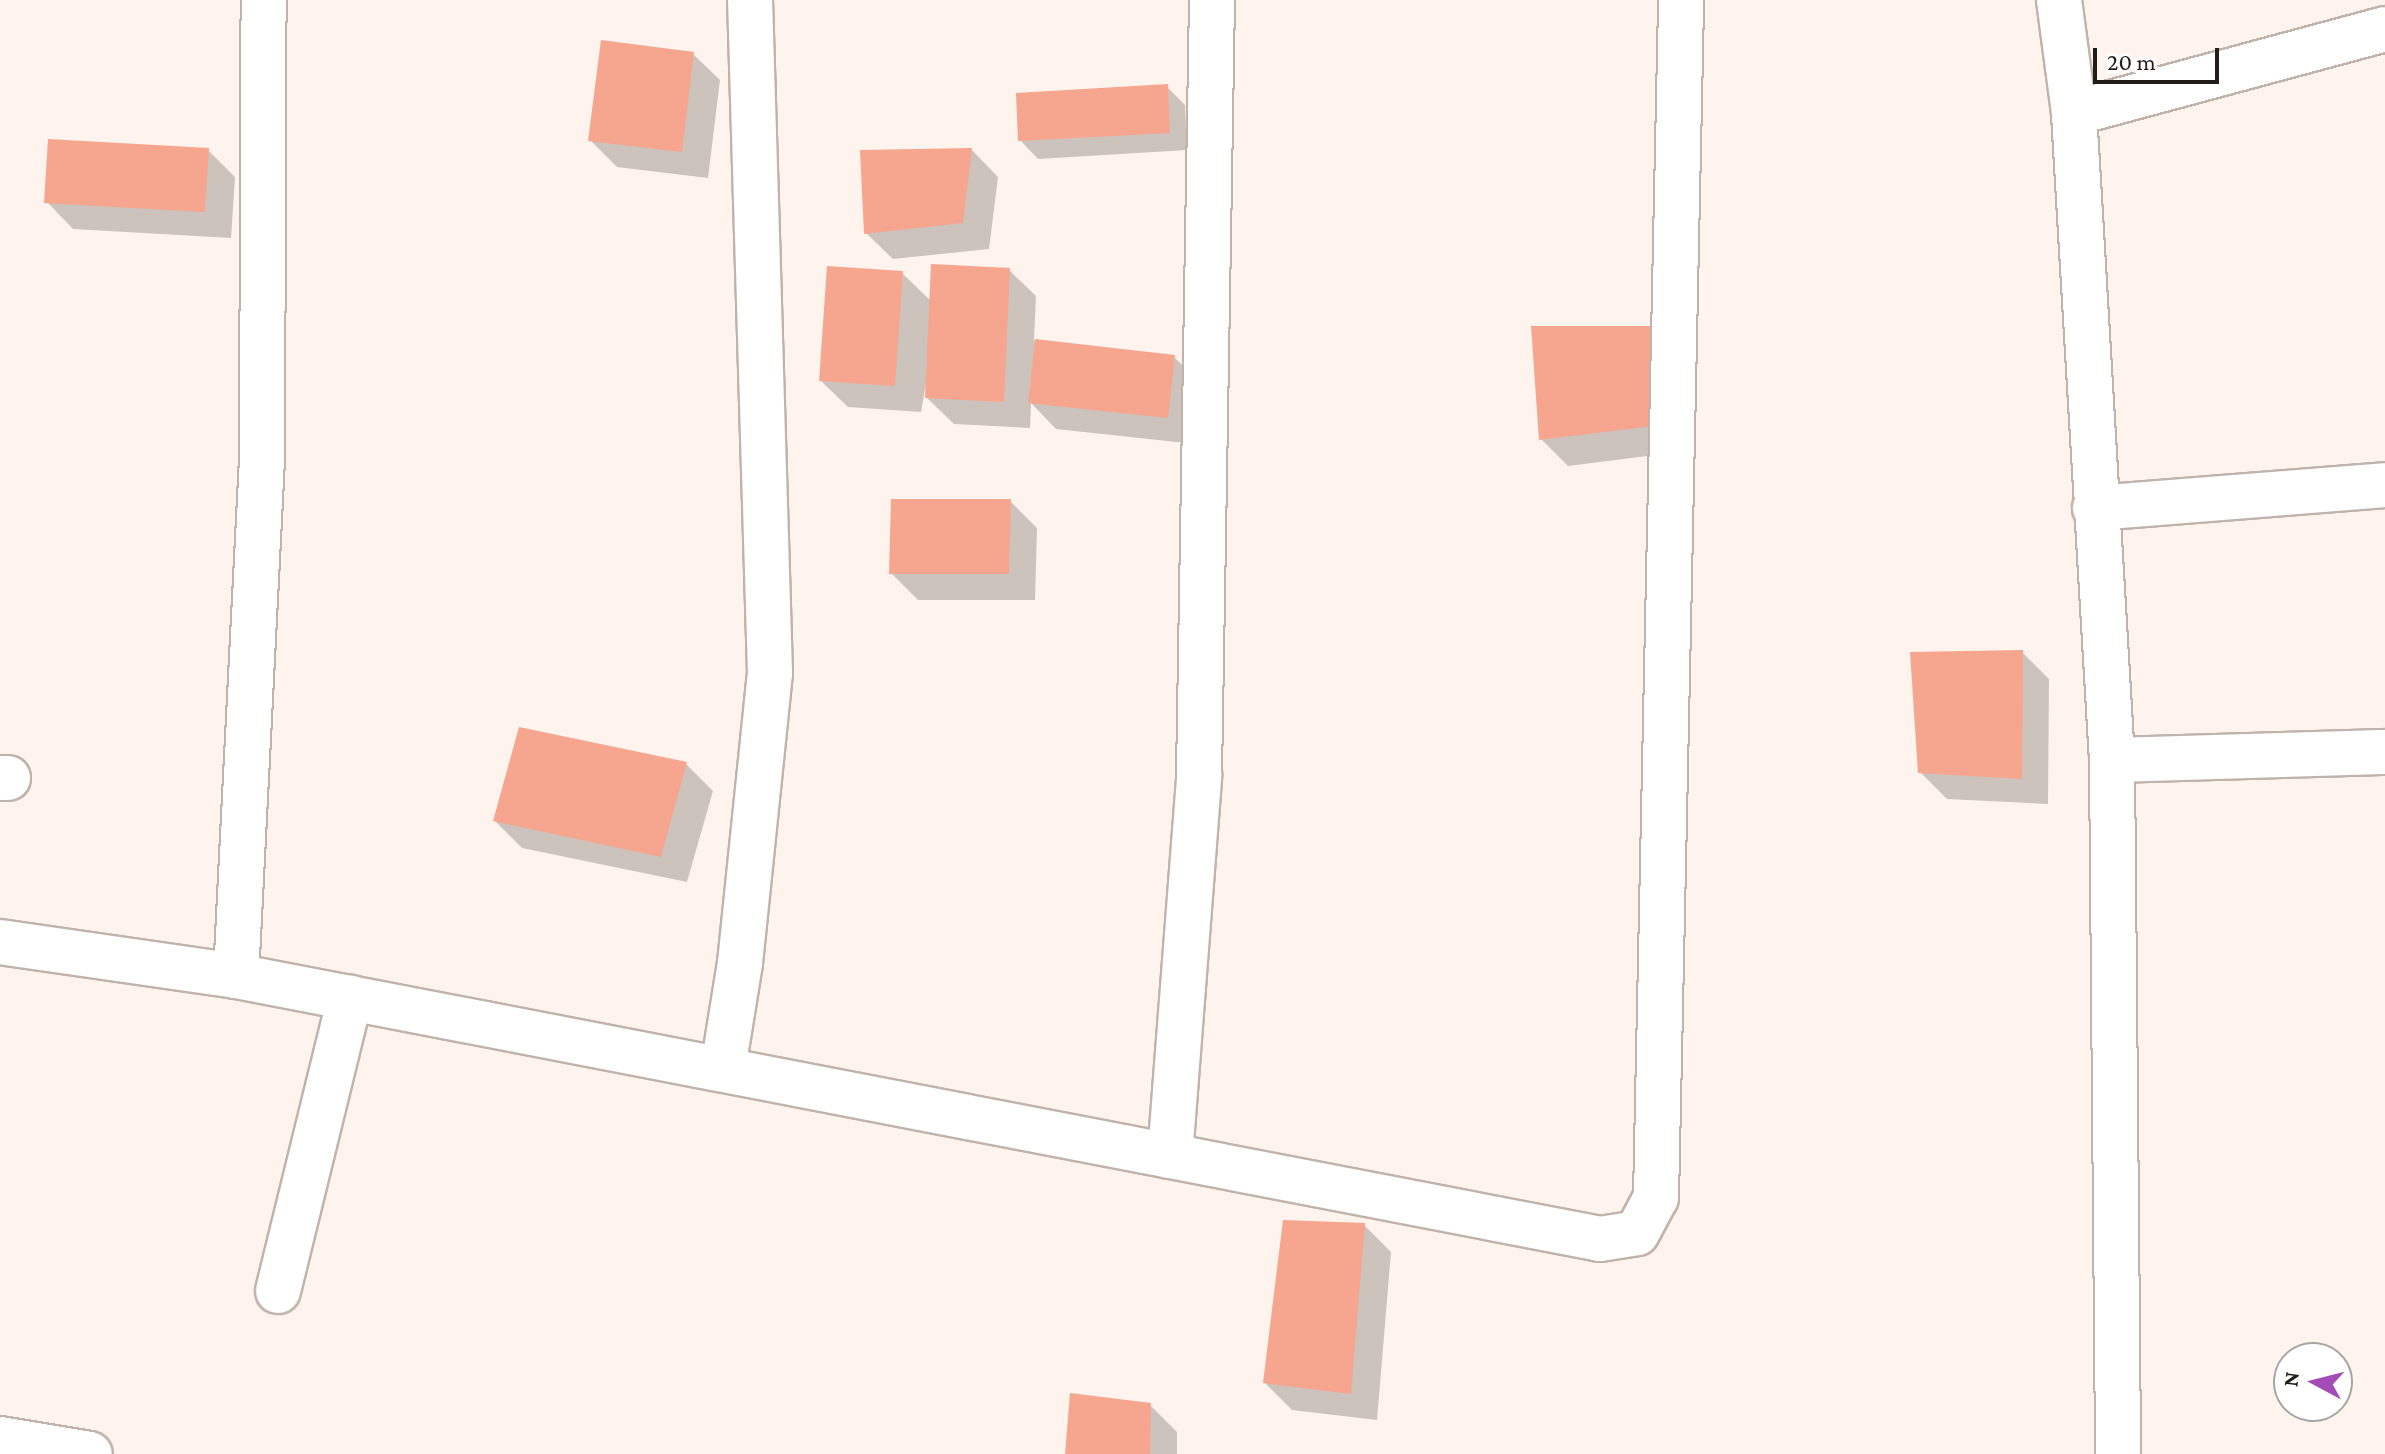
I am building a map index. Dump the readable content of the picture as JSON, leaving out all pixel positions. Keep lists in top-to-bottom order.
{
  "scale_bar": "20 m",
  "north": "left"
}
